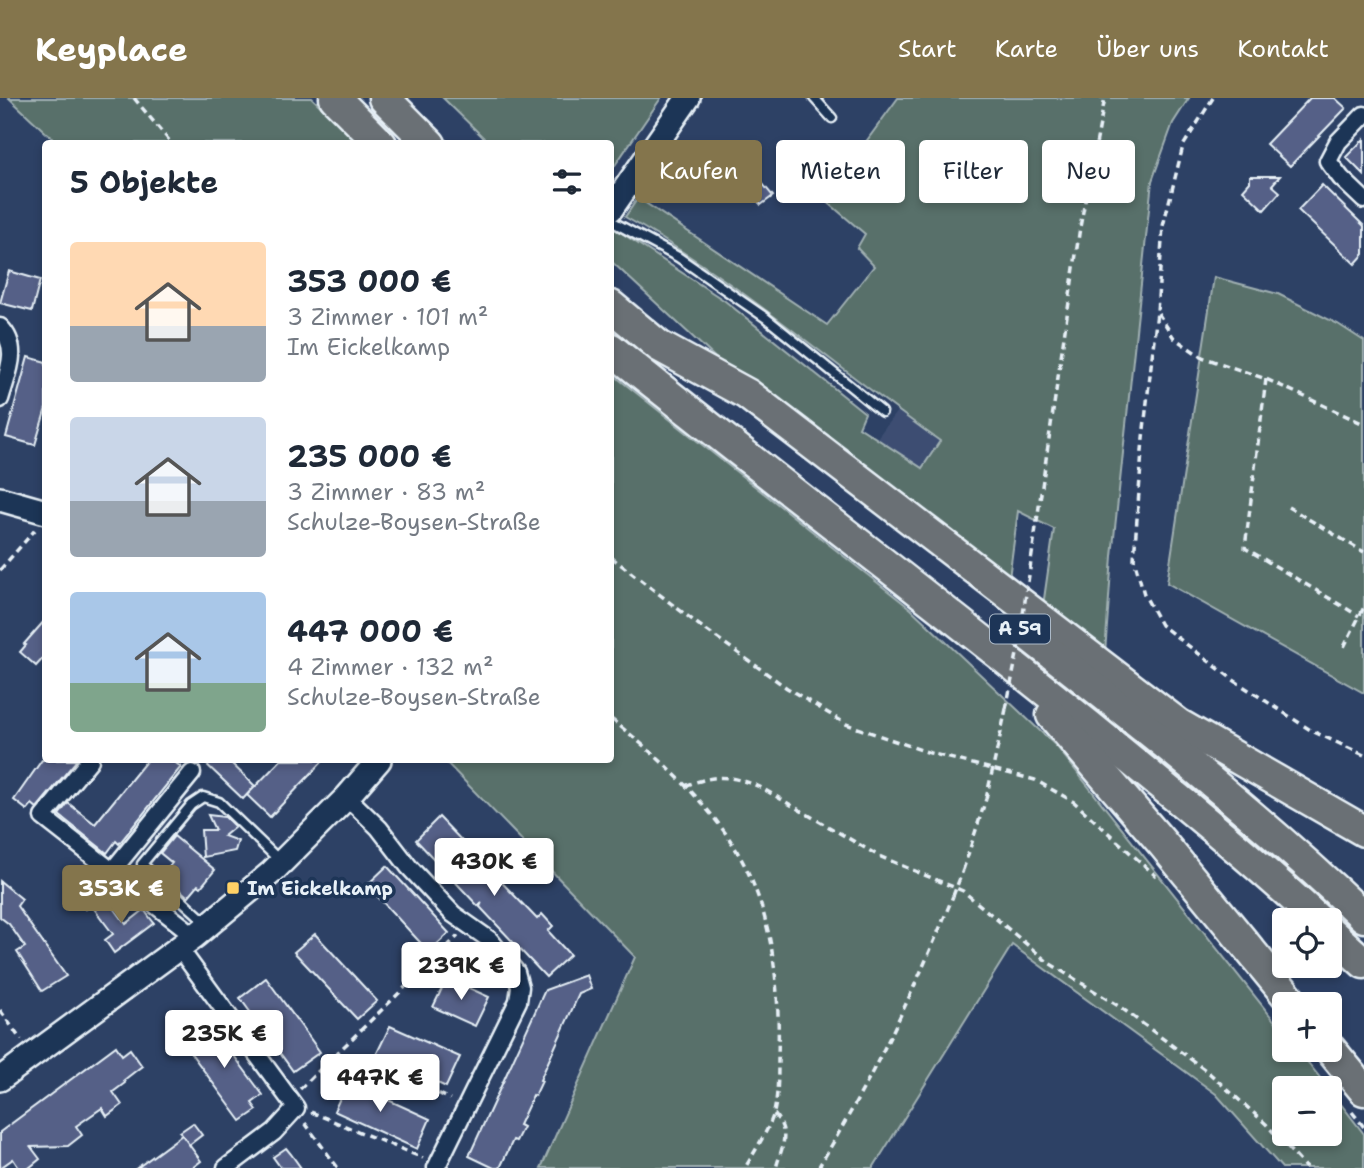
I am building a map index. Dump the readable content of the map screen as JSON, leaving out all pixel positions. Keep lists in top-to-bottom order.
{
  "streets": {
    "highway": ["A 59"]
  },
  "places": {
    "transit": ["Im Eickelkamp"]
  },
  "page": {
    "header": "Keyplace",
    "nav": [
      "Start",
      "Karte",
      "Über uns",
      "Kontakt"
    ],
    "chip": [
      "Kaufen",
      "Mieten",
      "Filter",
      "Neu"
    ],
    "heading": "5 Objekte",
    "list": [
      {
        "name": "353 000 €",
        "note": "3 Zimmer · 101 m² · Im Eickelkamp"
      },
      {
        "name": "235 000 €",
        "note": "3 Zimmer · 83 m² · Schulze-Boysen-Straße"
      },
      {
        "name": "447 000 €",
        "note": "4 Zimmer · 132 m² · Schulze-Boysen-Straße"
      }
    ],
    "price": [
      "430K €",
      "353K €",
      "239K €",
      "235K €",
      "447K €"
    ],
    "map_buttons": ["+", "−"]
  }
}
